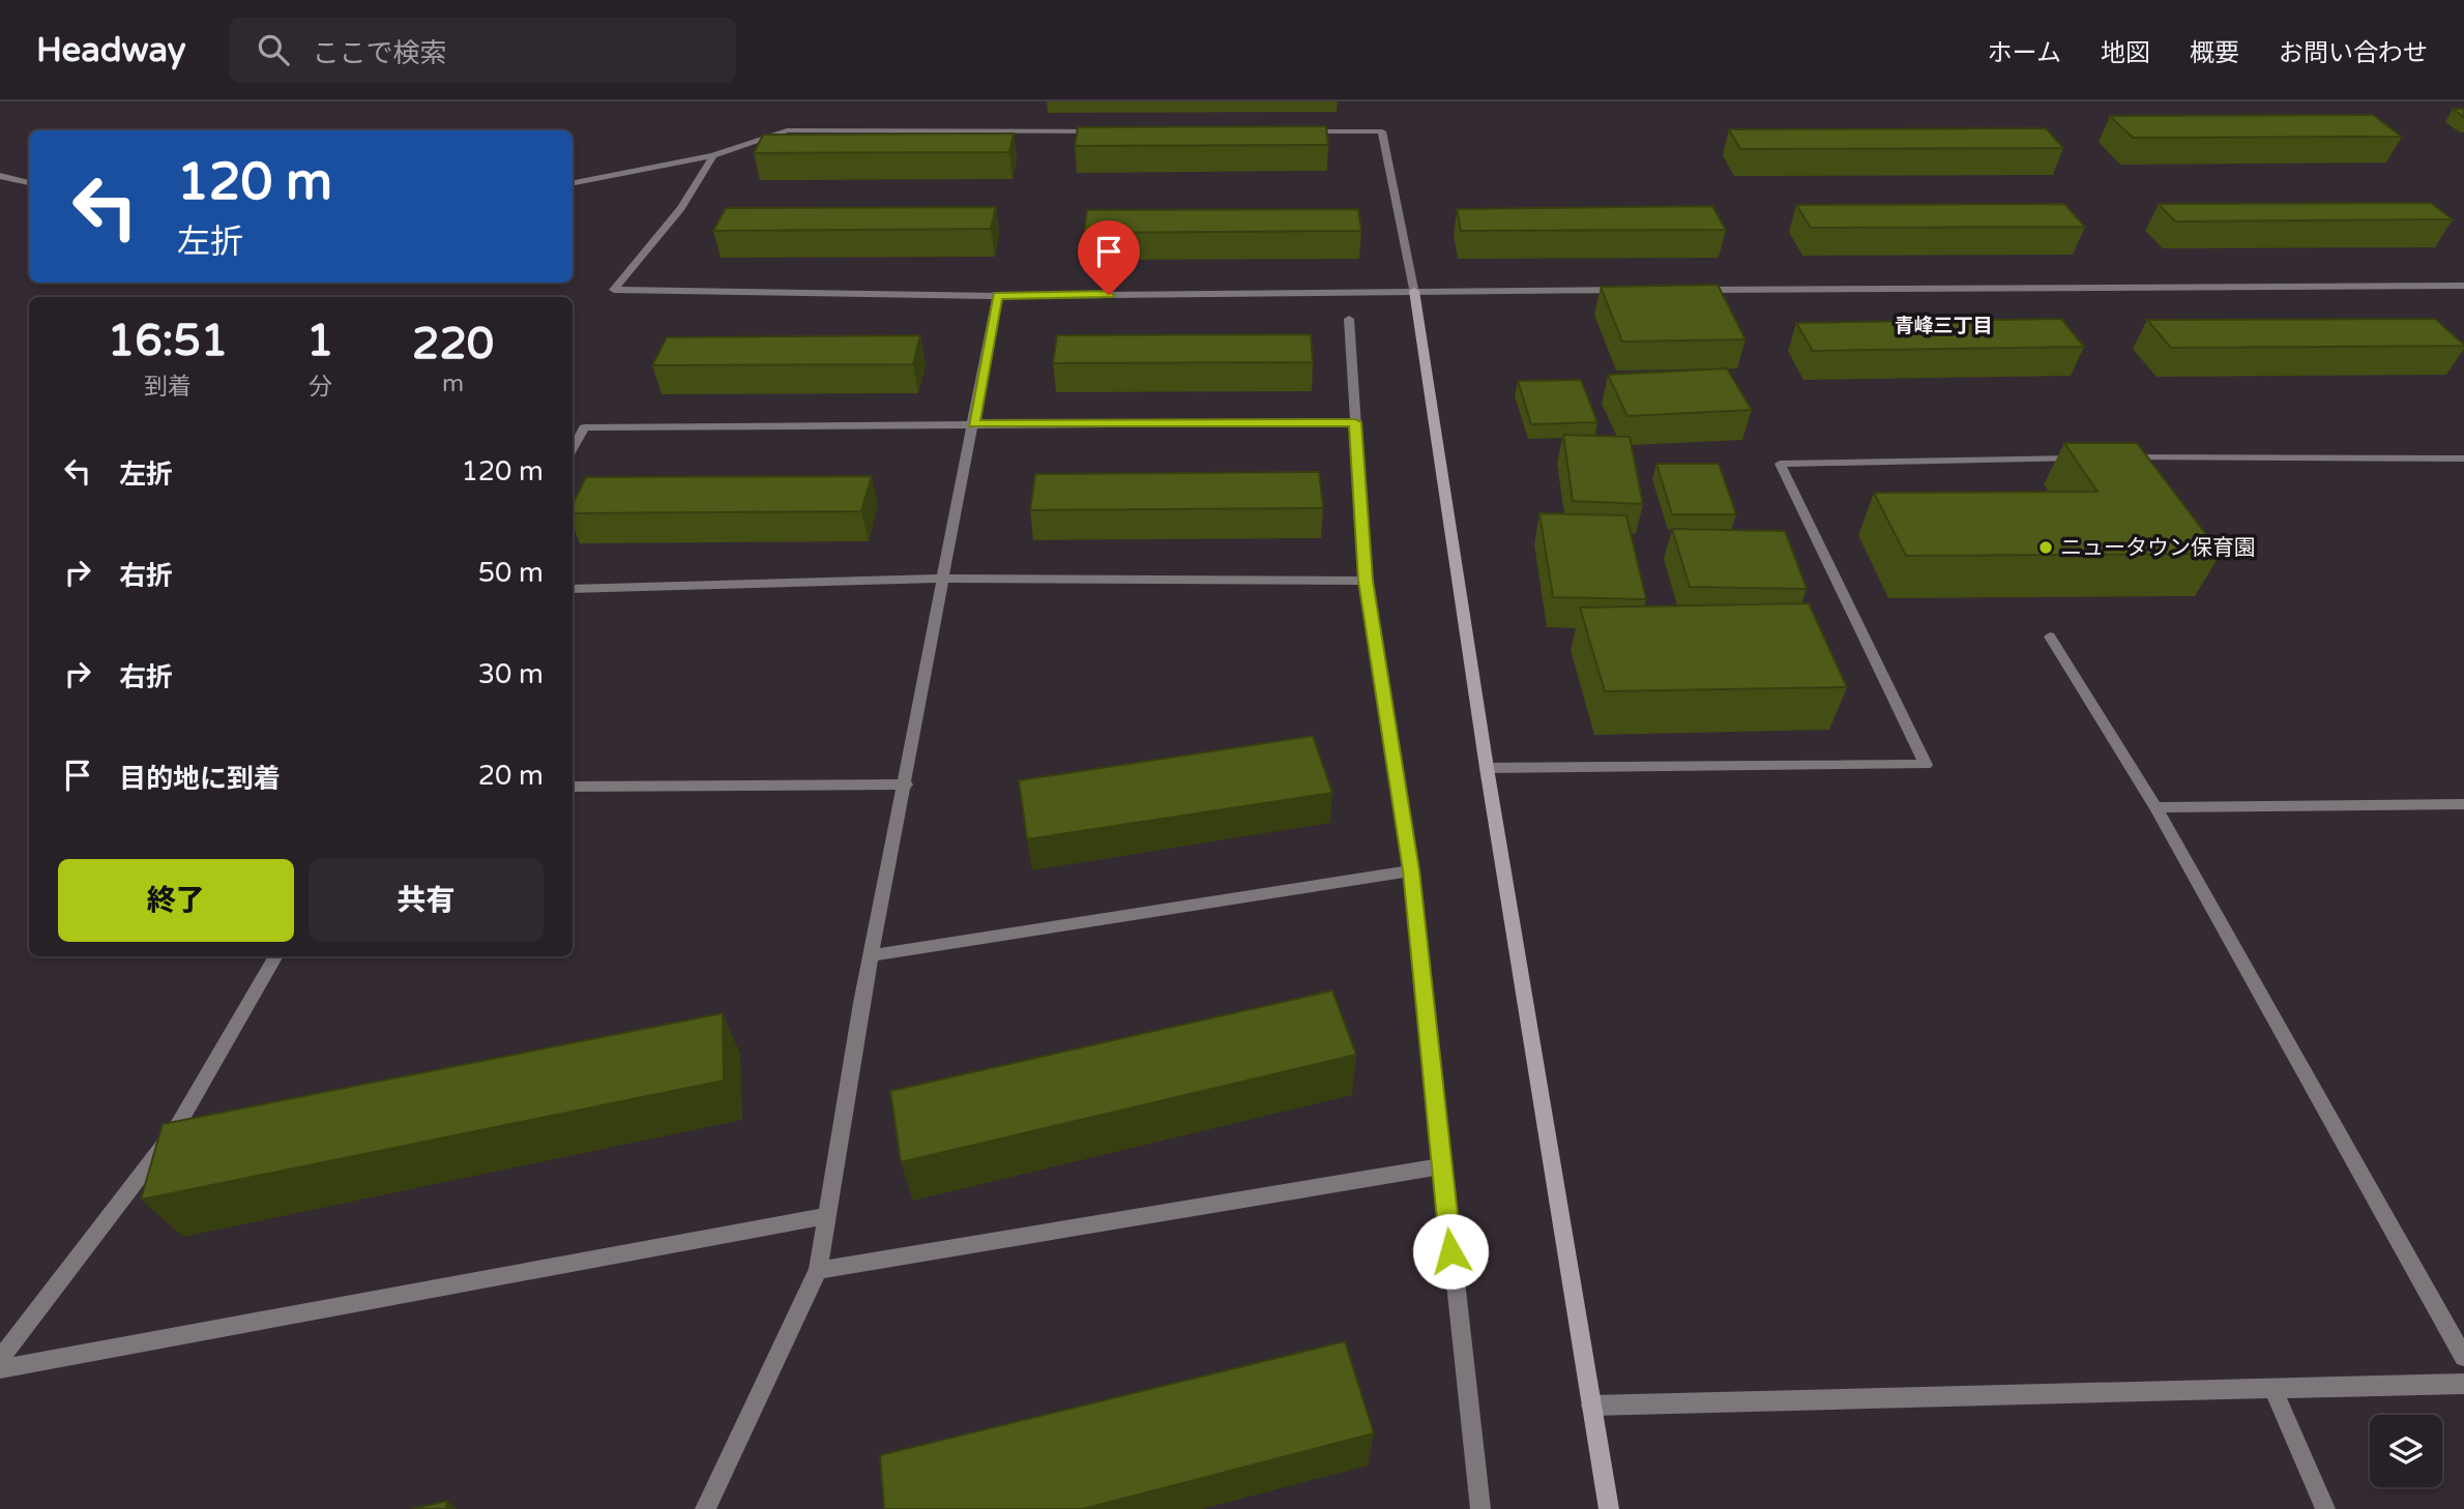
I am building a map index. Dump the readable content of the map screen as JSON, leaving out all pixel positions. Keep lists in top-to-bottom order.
{
  "districts": ["青峰三丁目"],
  "places": ["ニュータウン保育園"],
  "page": {
    "header": "Headway",
    "search": "ここで検索",
    "nav": [
      "ホーム",
      "地図",
      "概要",
      "お問い合わせ"
    ],
    "turn": ["120 m", "左折"],
    "eta": [
      "16:51",
      "到着",
      "1",
      "分",
      "220",
      "m"
    ],
    "list": [
      {
        "name": "左折",
        "value": "120 m"
      },
      {
        "name": "右折",
        "value": "50 m"
      },
      {
        "name": "右折",
        "value": "30 m"
      },
      {
        "name": "目的地に到着",
        "value": "20 m"
      }
    ],
    "buttons": ["終了", "共有"]
  }
}
